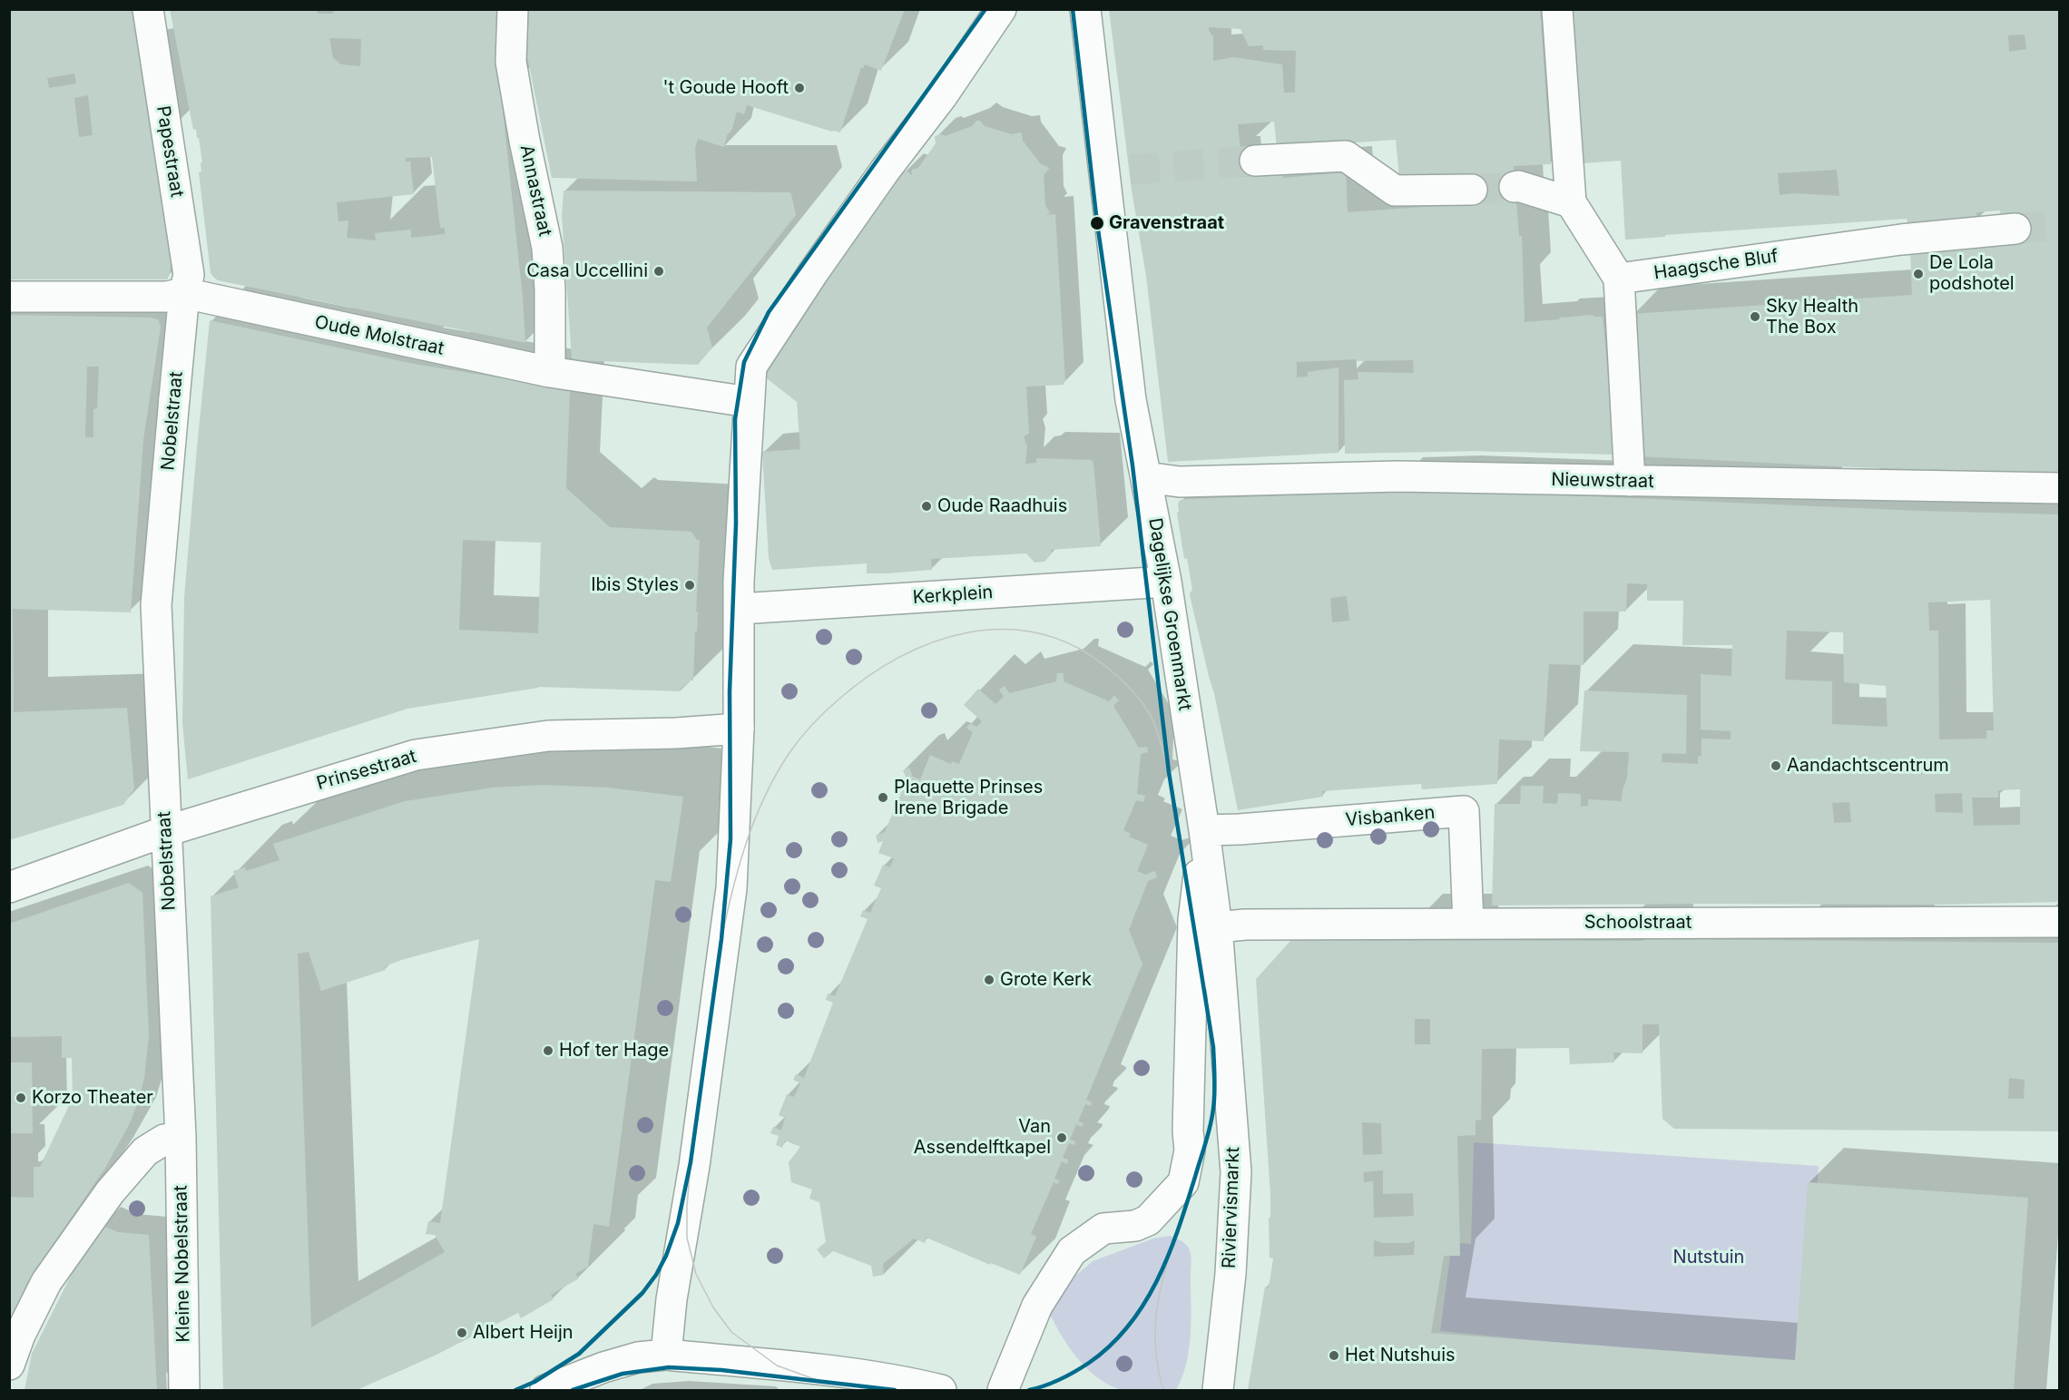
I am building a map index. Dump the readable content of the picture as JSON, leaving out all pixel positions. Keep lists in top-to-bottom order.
{
  "streets": {
    "street": [
      "Papestraat",
      "Annastraat",
      "Haagsche Bluf",
      "Oude Molstraat",
      "Nobelstraat",
      "Nieuwstraat",
      "Kerkplein",
      "Dagelijkse Groenmarkt",
      "Prinsestraat",
      "Visbanken",
      "Schoolstraat",
      "Riviervismarkt",
      "Kleine Nobelstraat"
    ]
  },
  "crossings": [
    ["Papestraat", "Oude Molstraat"],
    ["Papestraat", "Nobelstraat"],
    ["Annastraat", "Oude Molstraat"],
    ["Oude Molstraat", "Nobelstraat"],
    ["Nobelstraat", "Prinsestraat"],
    ["Nobelstraat", "Kleine Nobelstraat"],
    ["Nieuwstraat", "Dagelijkse Groenmarkt"],
    ["Kerkplein", "Dagelijkse Groenmarkt"],
    ["Dagelijkse Groenmarkt", "Visbanken"],
    ["Dagelijkse Groenmarkt", "Riviervismarkt"],
    ["Visbanken", "Schoolstraat"],
    ["Visbanken", "Riviervismarkt"],
    ["Schoolstraat", "Riviervismarkt"]
  ],
  "parks": ["Nutstuin"],
  "places": [
    "'t Goude Hooft",
    "Gravenstraat",
    "Casa Uccellini",
    "De Lola podshotel",
    "Sky Health The Box",
    "Oude Raadhuis",
    "Ibis Styles",
    "Aandachtscentrum",
    "Plaquette Prinses Irene Brigade",
    "Grote Kerk",
    "Hof ter Hage",
    "Korzo Theater",
    "Van Assendelftkapel",
    "Albert Heijn",
    "Het Nutshuis"
  ]
}
